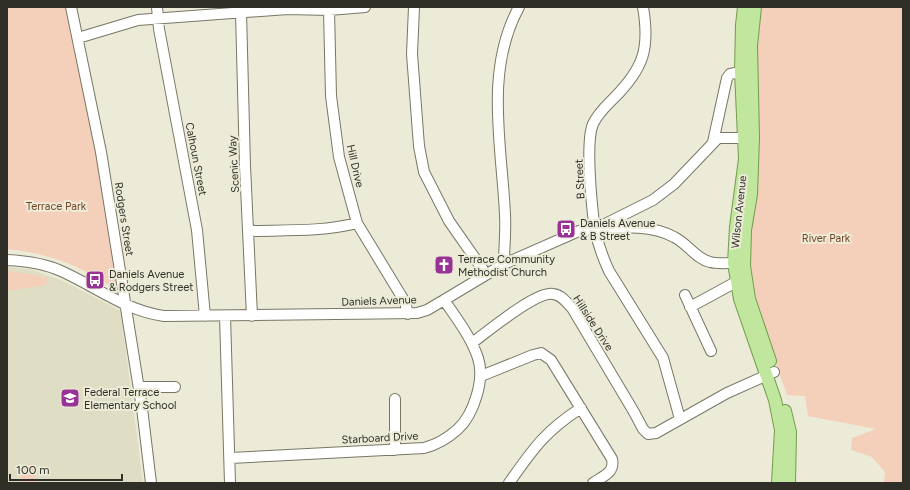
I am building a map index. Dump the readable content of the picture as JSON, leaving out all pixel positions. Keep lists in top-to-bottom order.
{
  "streets": {
    "main road": ["Wilson Avenue"],
    "street": [
      "Calhoun Street",
      "Scenic Way",
      "Hill Drive",
      "B Street",
      "Rodgers Street",
      "Daniels Avenue",
      "Hillside Drive",
      "Starboard Drive"
    ]
  },
  "crossings": [
    ["Calhoun Street", "Daniels Avenue"],
    ["Scenic Way", "Daniels Avenue"],
    ["Hill Drive", "Daniels Avenue"],
    ["B Street", "Daniels Avenue"],
    ["B Street", "Hillside Drive"],
    ["Wilson Avenue", "Daniels Avenue"],
    ["Rodgers Street", "Daniels Avenue"],
    ["Hillside Drive", "Starboard Drive"]
  ],
  "parks": ["Terrace Park", "River Park"],
  "places": {
    "bus stop": ["Daniels Avenue & B Street", "Daniels Avenue & Rodgers Street"],
    "church": ["Terrace Community Methodist Church"],
    "school or university": ["Federal Terrace Elementary School"]
  },
  "scale_bar": "100 m"
}
